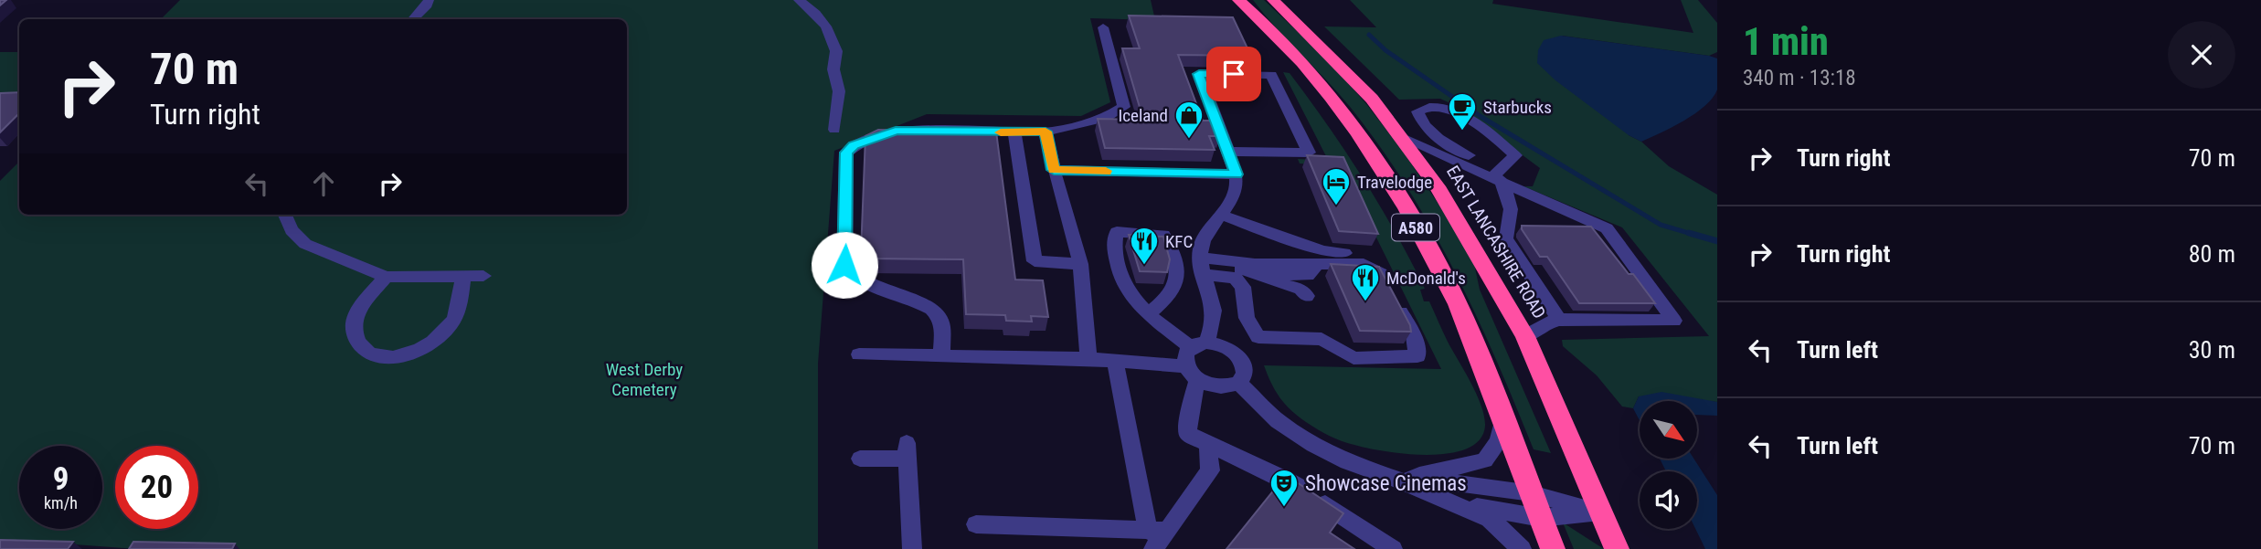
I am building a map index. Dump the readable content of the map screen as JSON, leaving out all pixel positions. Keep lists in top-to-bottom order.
{
  "streets": {
    "highway": ["A580", "EAST LANCASHIRE ROAD"]
  },
  "parks": ["West Derby Cemetery"],
  "places": {
    "cafe": ["Starbucks"],
    "shop": ["Iceland"],
    "hotel": ["Travelodge"],
    "restaurant": ["KFC", "McDonald's"],
    "theatre": ["Showcase Cinemas"]
  },
  "north": "bottom right",
  "page": {
    "heading": ["1 min", "340 m · 13:18"],
    "turn": ["70 m", "Turn right"],
    "list": [
      {
        "name": "Turn right",
        "value": "70 m"
      },
      {
        "name": "Turn right",
        "value": "80 m"
      },
      {
        "name": "Turn left",
        "value": "30 m"
      },
      {
        "name": "Turn left",
        "value": "70 m"
      }
    ],
    "speed": "9 km/h",
    "limit": "20"
  }
}
